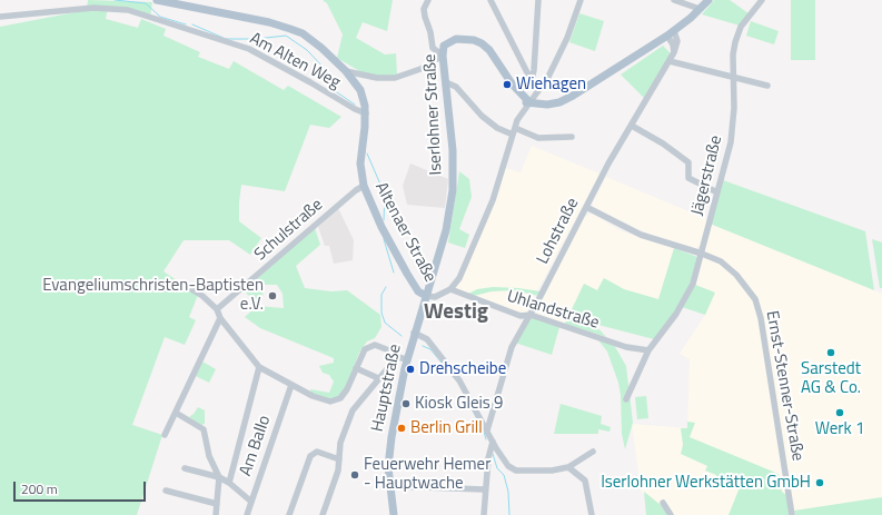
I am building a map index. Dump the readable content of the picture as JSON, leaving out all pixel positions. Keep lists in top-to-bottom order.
{
  "streets": {
    "main road": ["Iserlohner Straße", "Altenaer Straße", "Hauptstraße"],
    "street": [
      "Am Alten Weg",
      "Jägerstraße",
      "Schulstraße",
      "Lohstraße",
      "Uhlandstraße",
      "Ernst-Stenner-Straße",
      "Am Ballo"
    ]
  },
  "crossings": [
    ["Am Alten Weg", "Altenaer Straße"],
    ["Iserlohner Straße", "Altenaer Straße"],
    ["Iserlohner Straße", "Hauptstraße"],
    ["Jägerstraße", "Uhlandstraße"],
    ["Jägerstraße", "Ernst-Stenner-Straße"],
    ["Schulstraße", "Altenaer Straße"],
    ["Lohstraße", "Uhlandstraße"],
    ["Lohstraße", "Ernst-Stenner-Straße"],
    ["Altenaer Straße", "Hauptstraße"]
  ],
  "districts": ["Westig"],
  "places": [
    "Wiehagen",
    "Evangeliumschristen-Baptisten e.V.",
    "Sarstedt AG & Co.",
    "Drehscheibe",
    "Kiosk Gleis 9",
    "Werk 1",
    "Berlin Grill",
    "Feuerwehr Hemer - Hauptwache",
    "Iserlohner Werkstätten GmbH"
  ],
  "scale_bar": "200 m"
}
